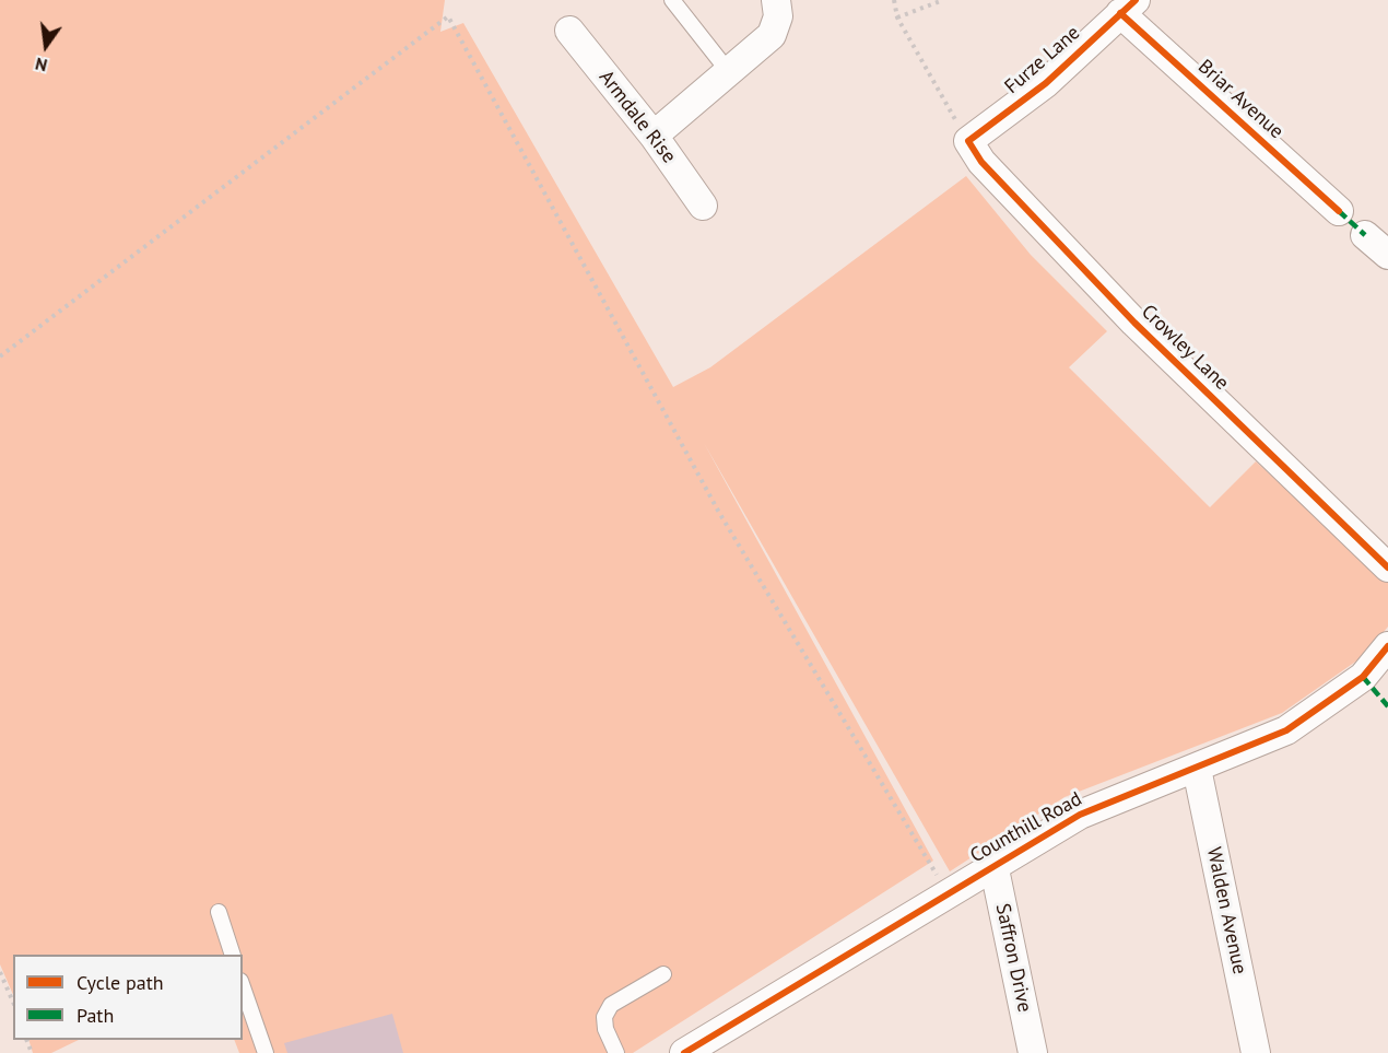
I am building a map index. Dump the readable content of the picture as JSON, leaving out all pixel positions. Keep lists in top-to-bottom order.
{
  "streets": {
    "street": [
      "Furze Lane",
      "Briar Avenue",
      "Armdale Rise",
      "Crowley Lane",
      "Counthill Road",
      "Walden Avenue",
      "Saffron Drive"
    ]
  },
  "crossings": [
    ["Furze Lane", "Briar Avenue"],
    ["Furze Lane", "Crowley Lane"],
    ["Counthill Road", "Walden Avenue"],
    ["Counthill Road", "Saffron Drive"]
  ],
  "legend": ["Cycle path", "Path"],
  "north": "bottom"
}
